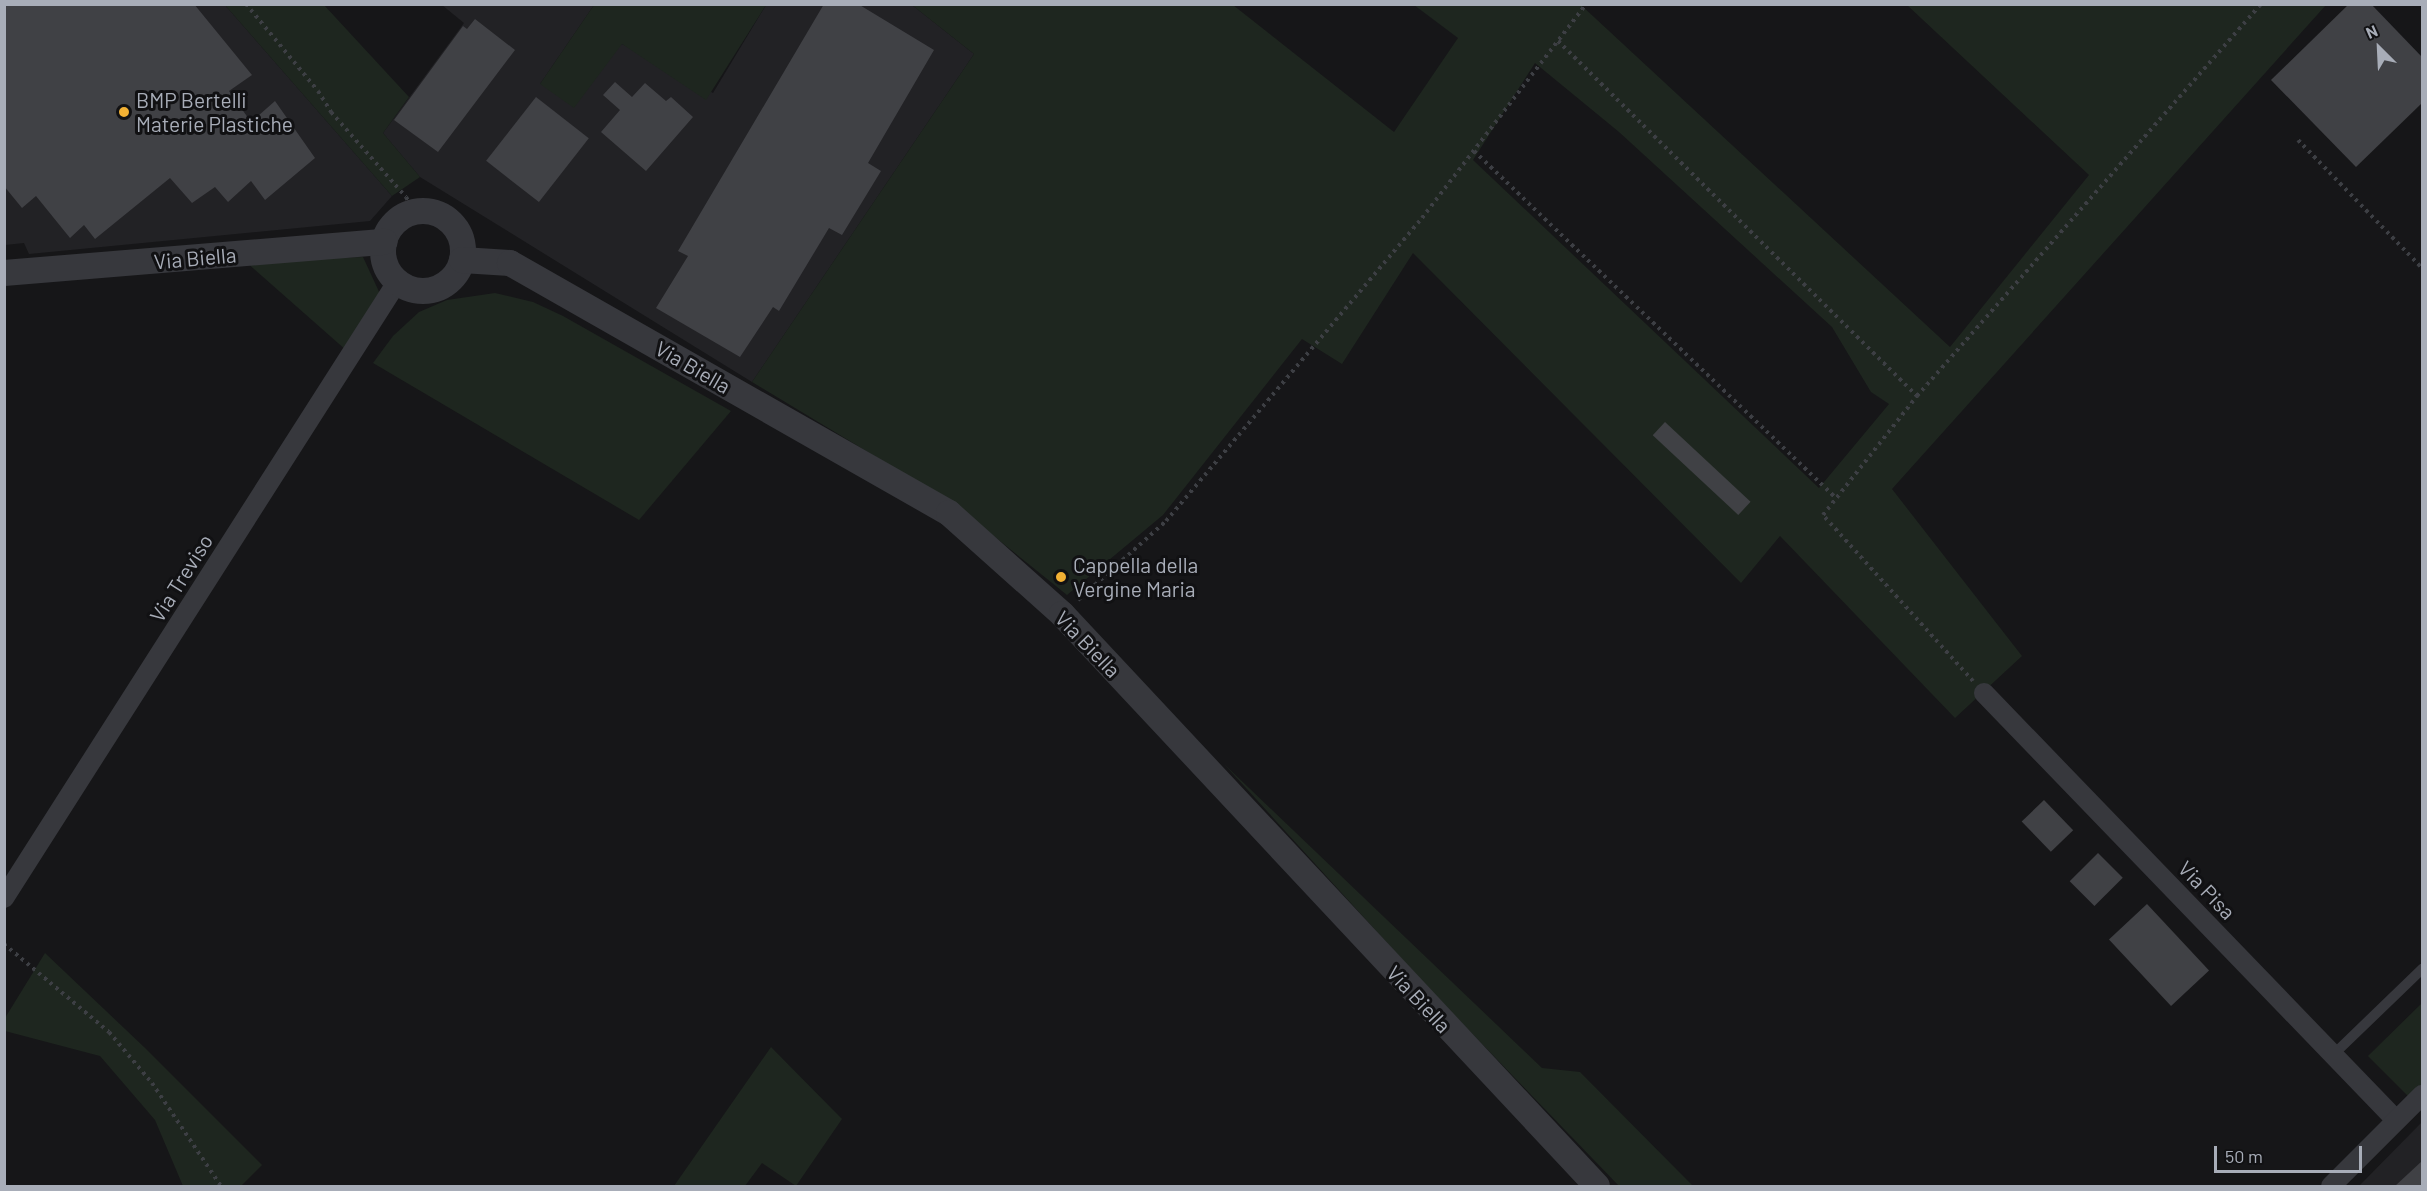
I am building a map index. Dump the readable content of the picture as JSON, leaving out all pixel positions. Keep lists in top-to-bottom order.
{
  "streets": {
    "street": ["Via Biella", "Via Treviso", "Via Pisa"]
  },
  "crossings": [
    ["Via Biella", "Via Treviso"]
  ],
  "places": ["BMP Bertelli Materie Plastiche", "Cappella della Vergine Maria"],
  "scale_bar": "50 m",
  "north": "top left"
}
